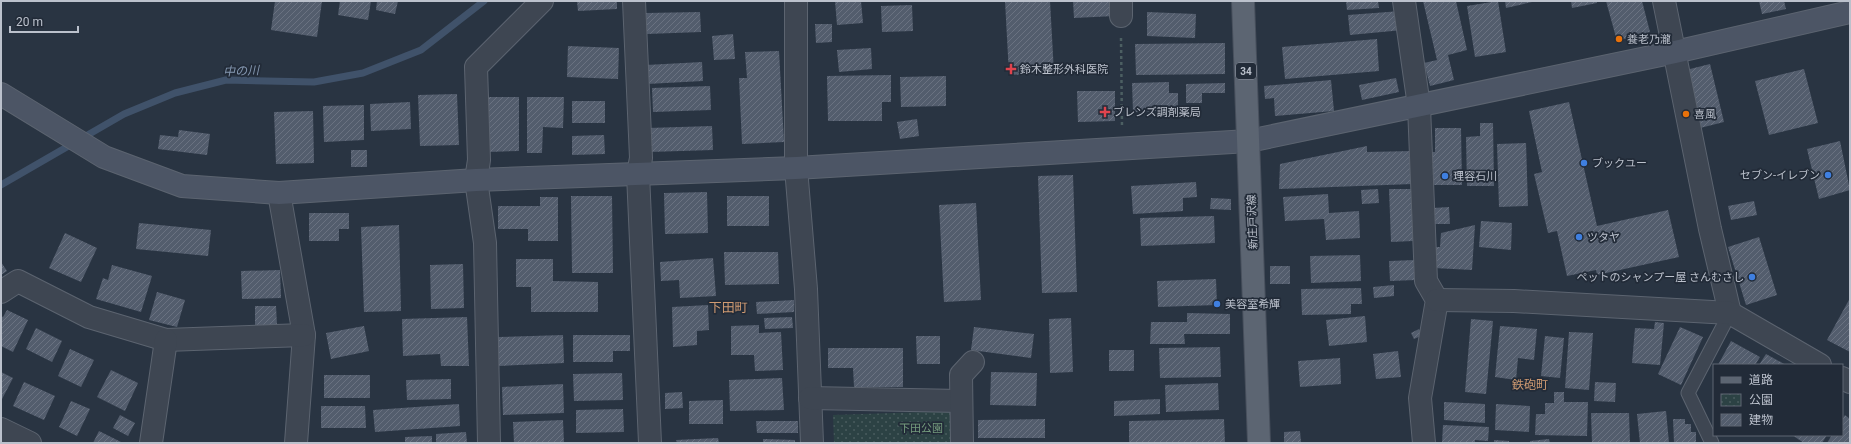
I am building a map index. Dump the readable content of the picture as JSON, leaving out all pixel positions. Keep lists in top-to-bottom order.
{
  "streets": {
    "main road": ["34", "新庄戸沢線"]
  },
  "districts": ["下田町", "鉄砲町"],
  "water": ["中の川"],
  "parks": ["下田公園"],
  "places": {
    "other": [
      "養老乃瀧",
      "喜風",
      "ブックユー",
      "セブン-イレブン",
      "理容石川",
      "ツタヤ",
      "ペットのシャンプー屋 さんむさし",
      "美容室希輝"
    ],
    "health": ["鈴木整形外科医院", "ブレンズ調剤薬局"]
  },
  "legend": ["道路", "公園", "建物"],
  "scale_bar": "20 m"
}
